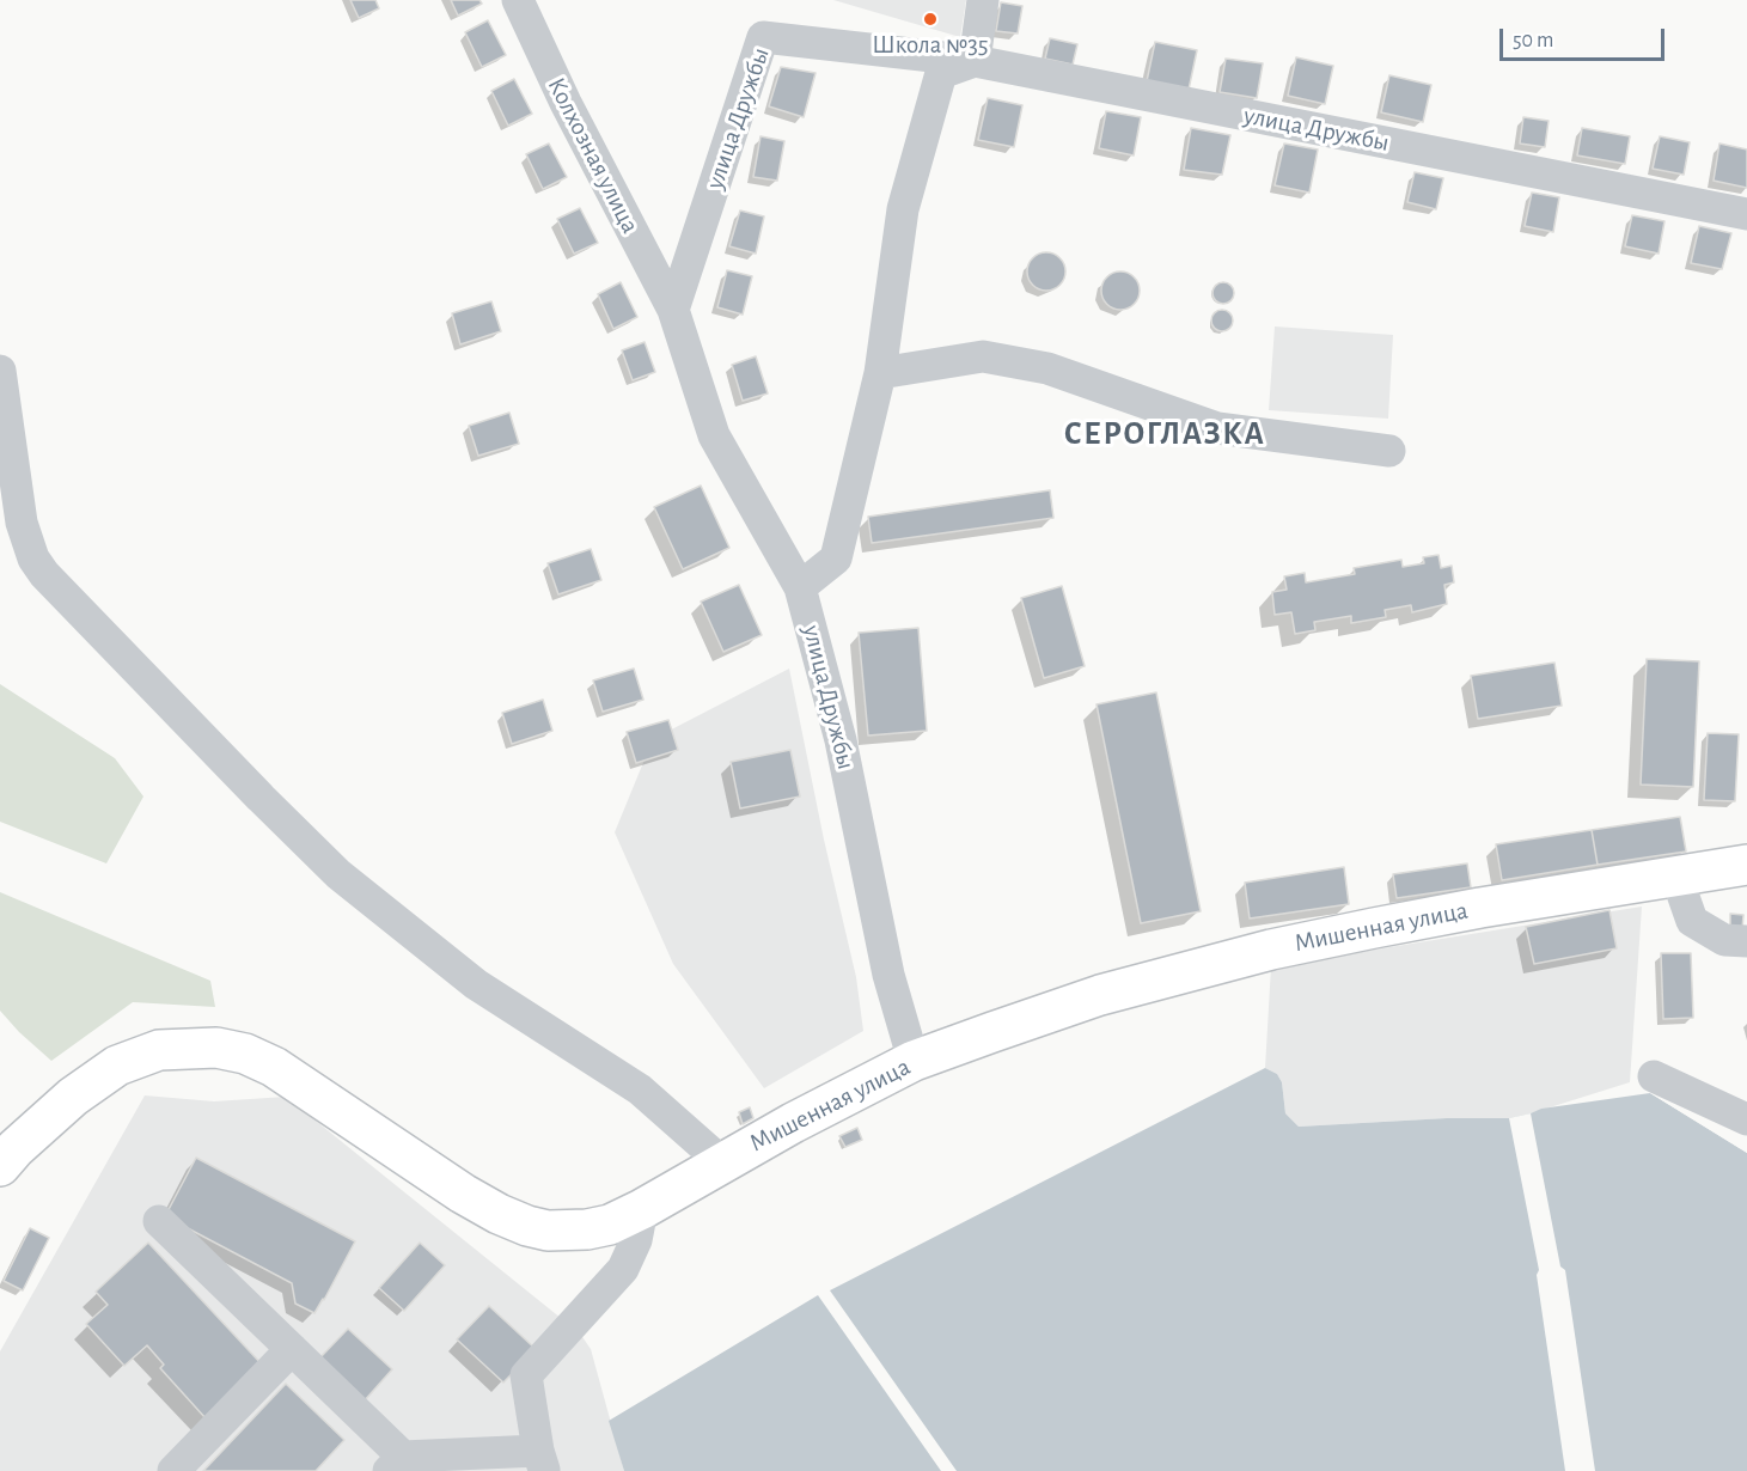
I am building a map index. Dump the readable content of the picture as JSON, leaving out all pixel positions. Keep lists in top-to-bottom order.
{
  "streets": {
    "main road": ["Мишенная улица"],
    "street": ["улица Дружбы", "Колхозная улица"]
  },
  "crossings": [
    ["улица Дружбы", "Колхозная улица"],
    ["улица Дружбы", "Мишенная улица"]
  ],
  "districts": ["СЕРОГЛАЗКА"],
  "places": ["Школа №35"],
  "scale_bar": "50 m"
}
